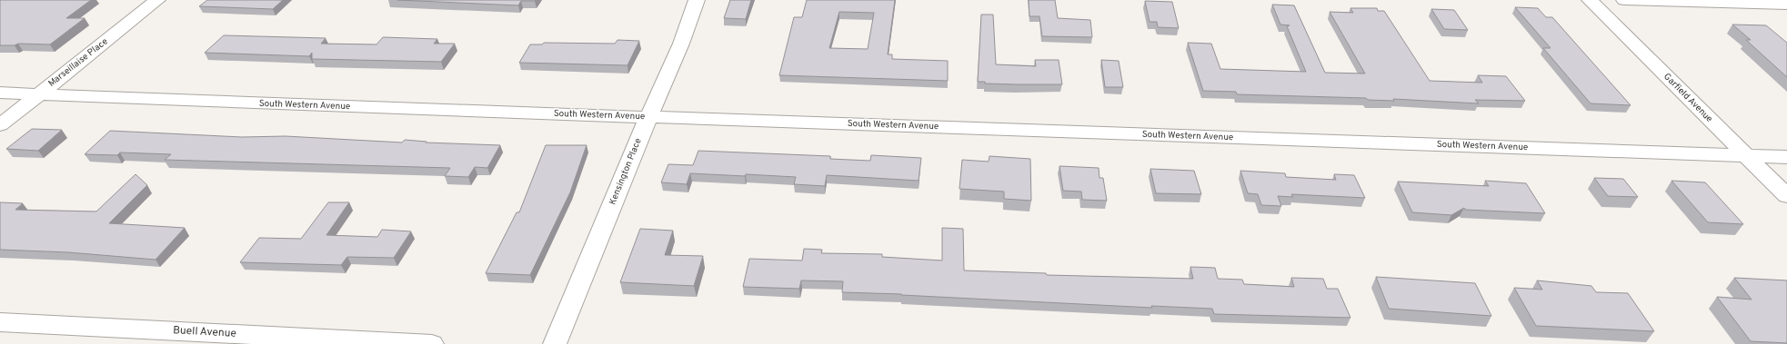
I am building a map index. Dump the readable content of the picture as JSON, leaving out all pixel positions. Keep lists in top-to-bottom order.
{
  "streets": {
    "street": [
      "Marseillaise Place",
      "Garfield Avenue",
      "South Western Avenue",
      "Kensington Place",
      "Buell Avenue"
    ]
  },
  "crossings": [
    ["Marseillaise Place", "South Western Avenue"],
    ["Garfield Avenue", "South Western Avenue"],
    ["South Western Avenue", "Kensington Place"]
  ]
}
